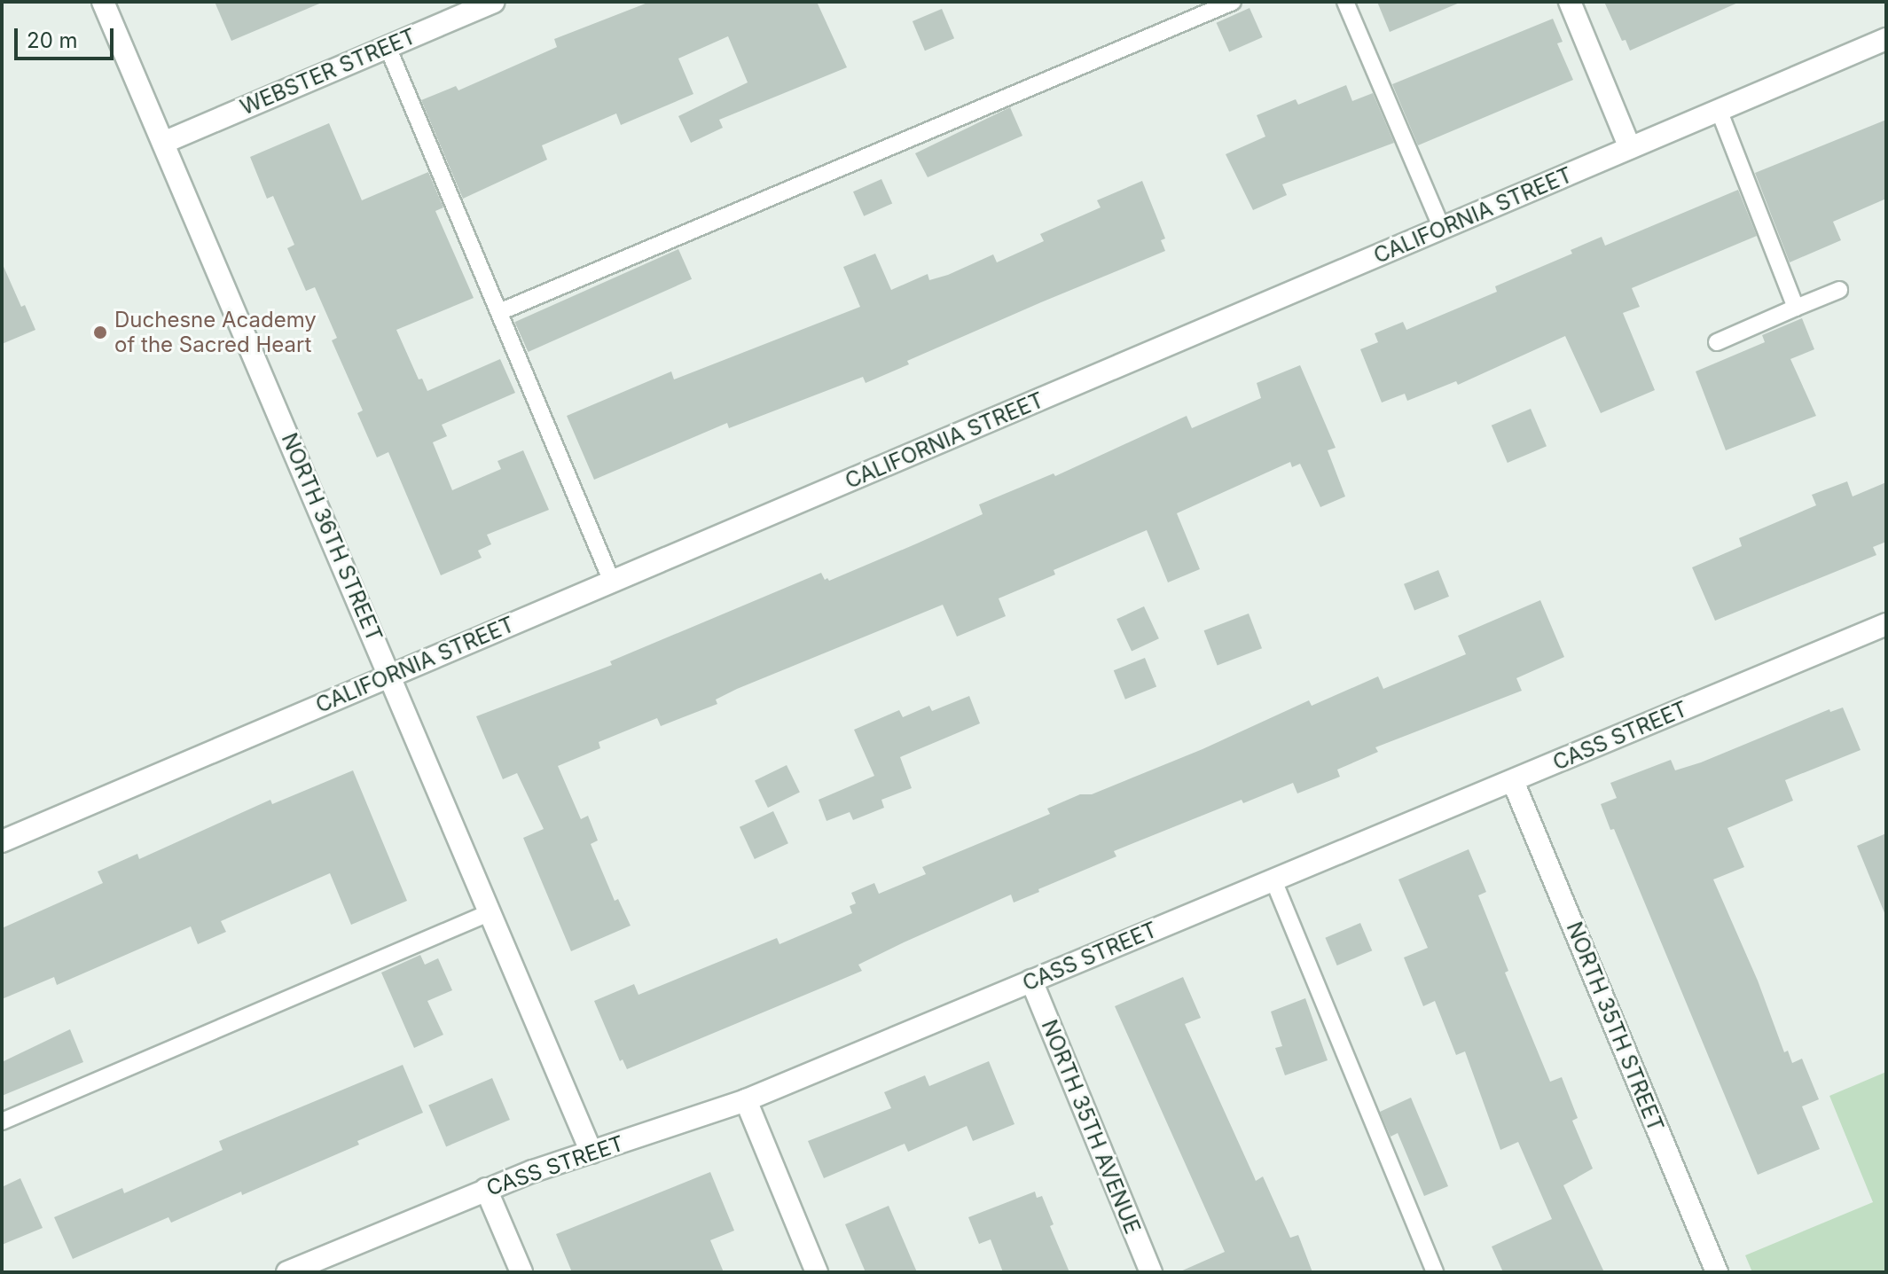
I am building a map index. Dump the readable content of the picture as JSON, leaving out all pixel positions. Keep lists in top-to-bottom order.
{
  "streets": {
    "street": [
      "WEBSTER STREET",
      "CALIFORNIA STREET",
      "NORTH 36TH STREET",
      "CASS STREET",
      "NORTH 35TH STREET",
      "NORTH 35TH AVENUE"
    ]
  },
  "crossings": [
    ["WEBSTER STREET", "NORTH 36TH STREET"],
    ["CALIFORNIA STREET", "NORTH 36TH STREET"],
    ["NORTH 36TH STREET", "CASS STREET"],
    ["CASS STREET", "NORTH 35TH STREET"],
    ["CASS STREET", "NORTH 35TH AVENUE"]
  ],
  "places": ["Duchesne Academy of the Sacred Heart"],
  "scale_bar": "20 m"
}
